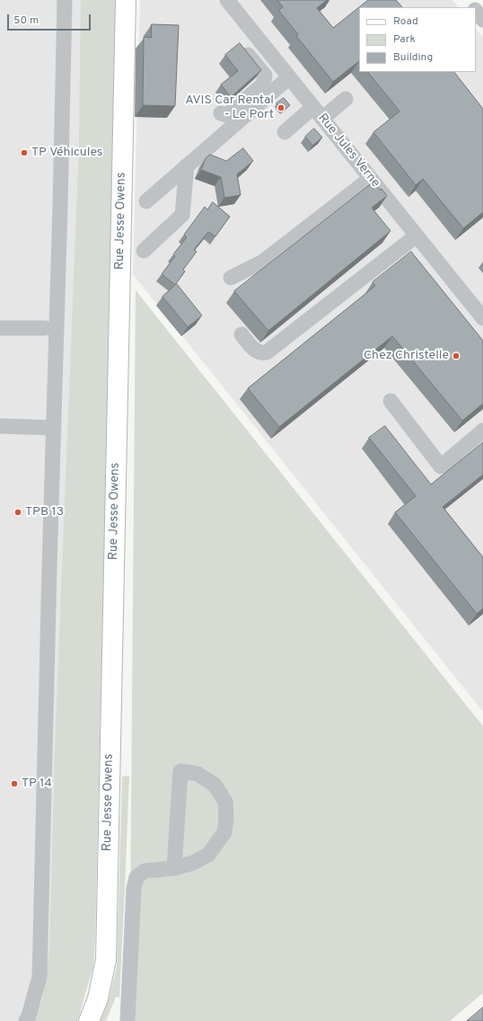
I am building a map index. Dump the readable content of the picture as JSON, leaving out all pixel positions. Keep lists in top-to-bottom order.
{
  "streets": {
    "main road": ["Rue Jesse Owens"],
    "street": ["Rue Jules Verne"]
  },
  "places": [
    "AVIS Car Rental - Le Port",
    "TP Véhicules",
    "Chez Christelle",
    "TPB 13",
    "TP 14"
  ],
  "legend": ["Road", "Park", "Building"],
  "scale_bar": "50 m"
}
